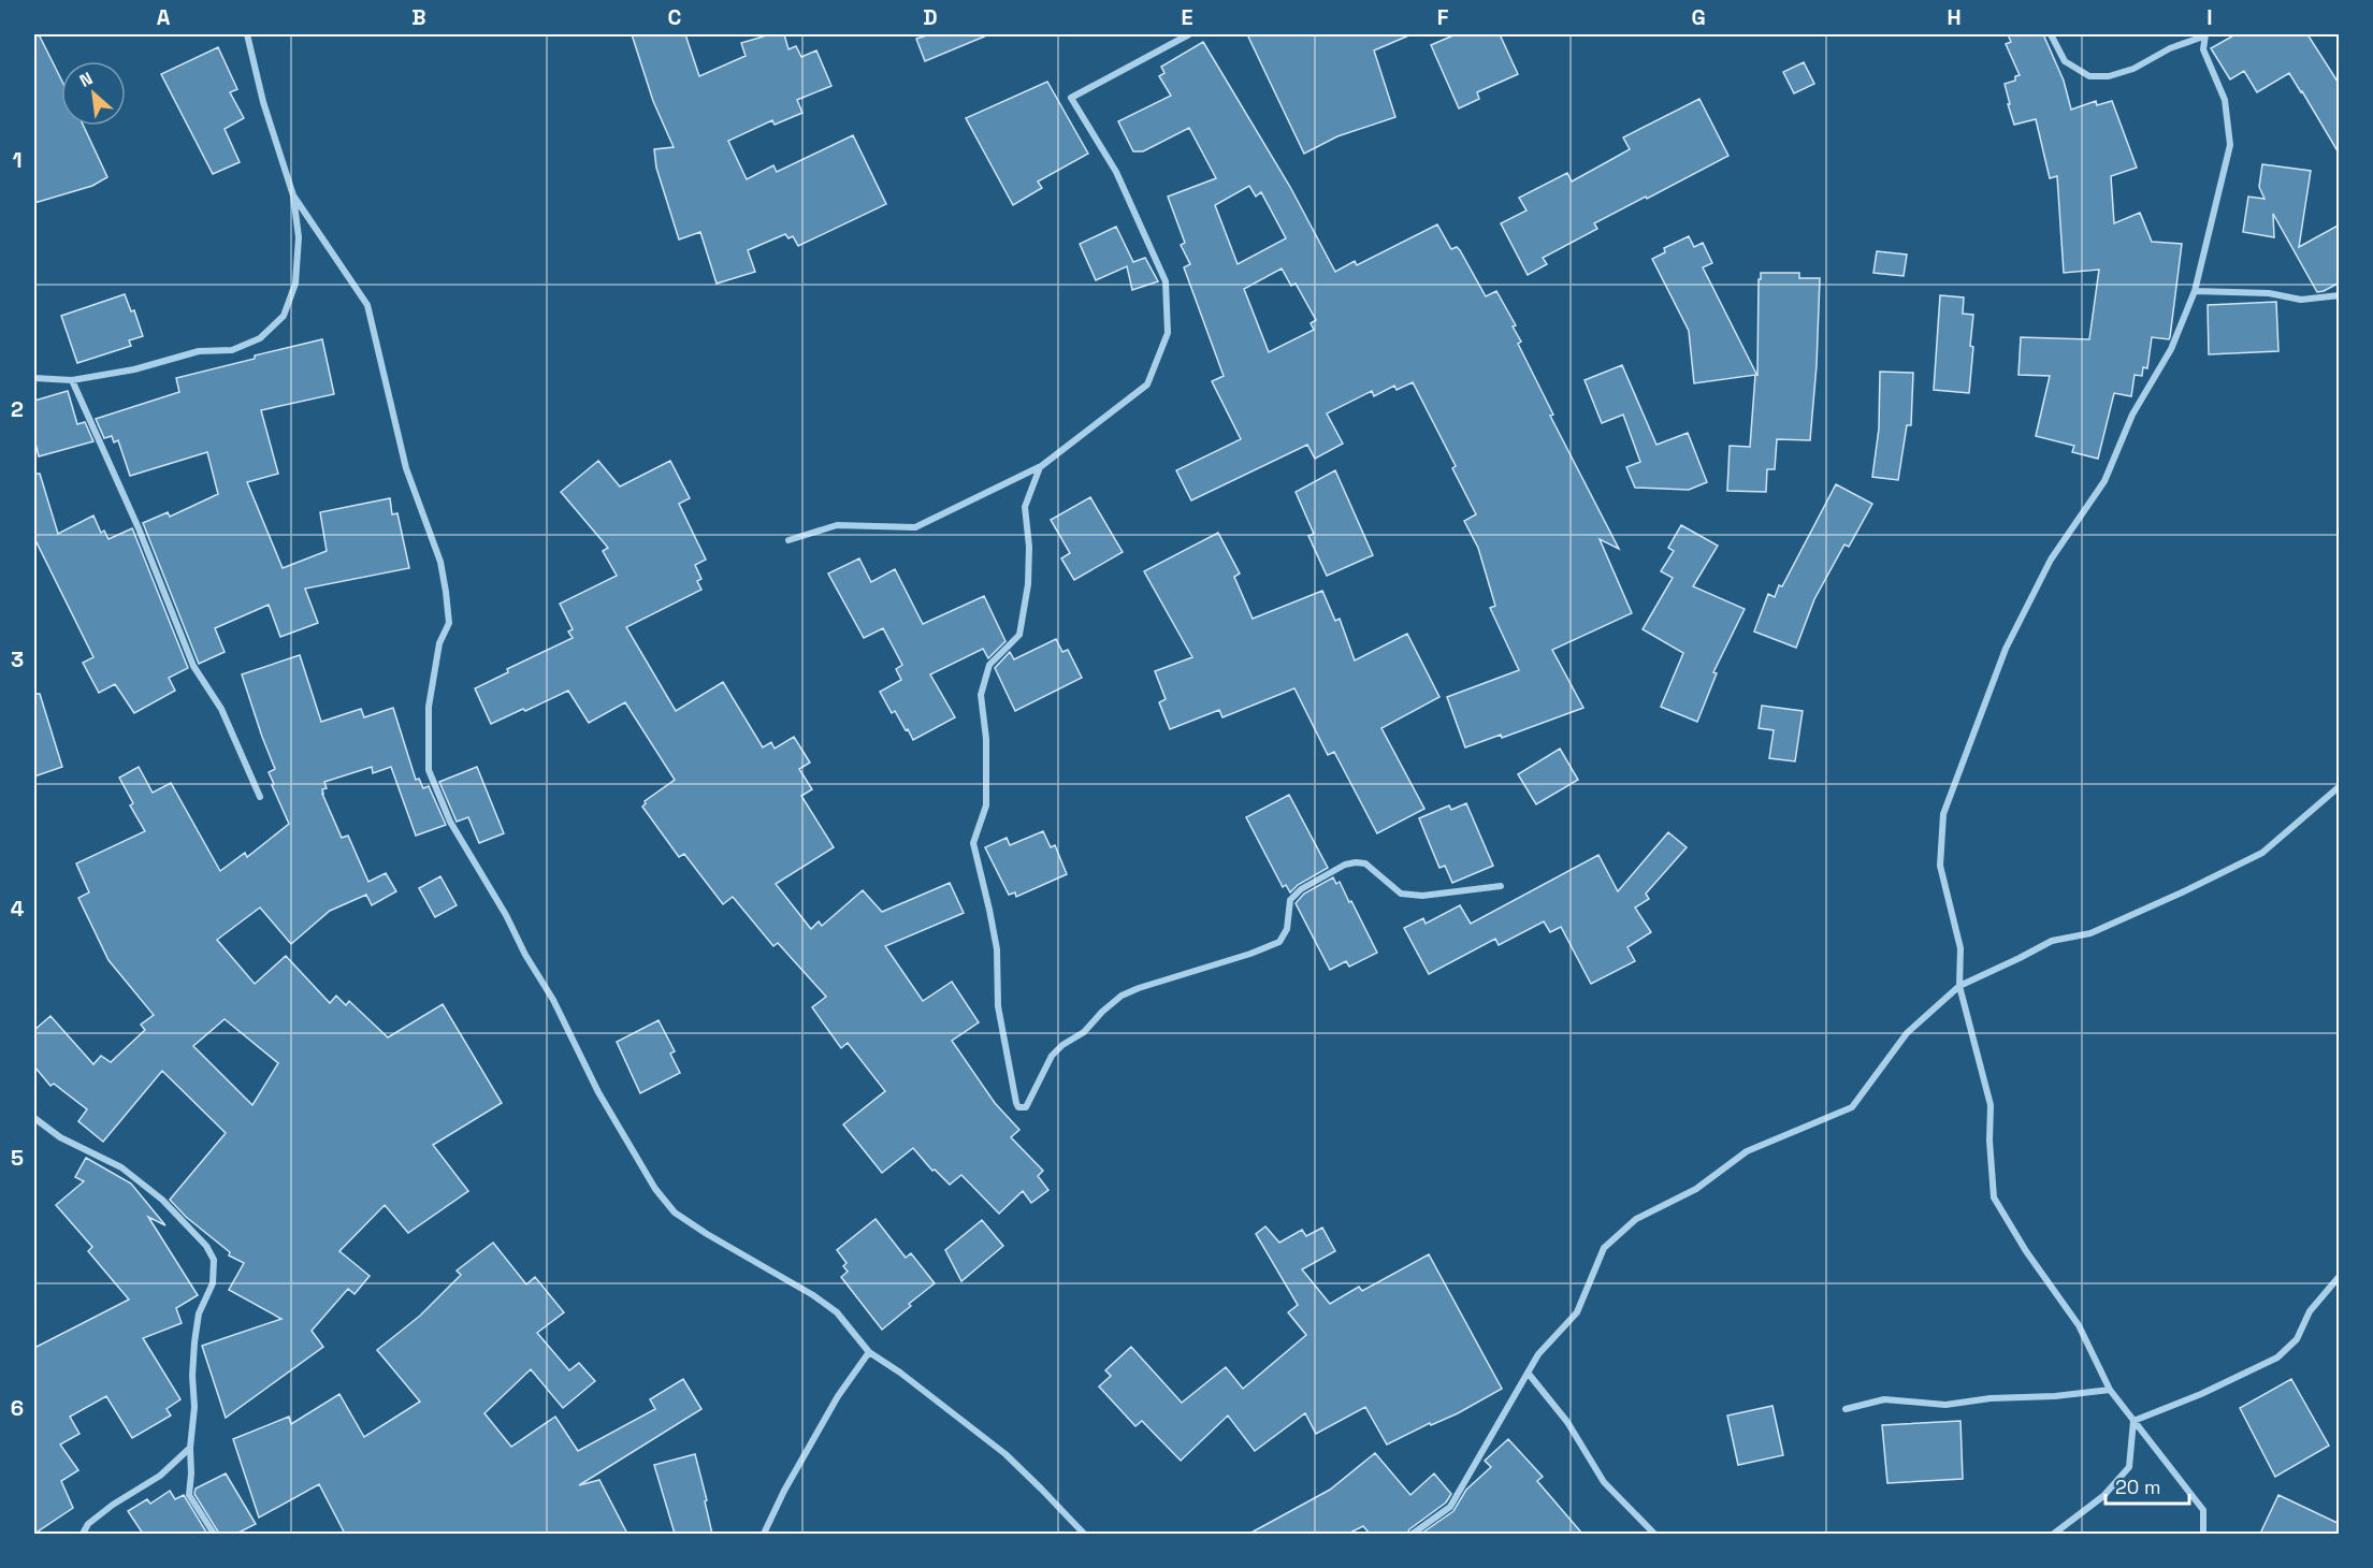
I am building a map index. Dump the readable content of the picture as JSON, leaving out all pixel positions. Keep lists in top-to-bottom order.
{
  "scale_bar": "20 m",
  "north": "top left",
  "grid": {
    "columns": [
      "A",
      "B",
      "C",
      "D",
      "E",
      "F",
      "G",
      "H",
      "I"
    ],
    "rows": [
      "1",
      "2",
      "3",
      "4",
      "5",
      "6"
    ]
  }
}
